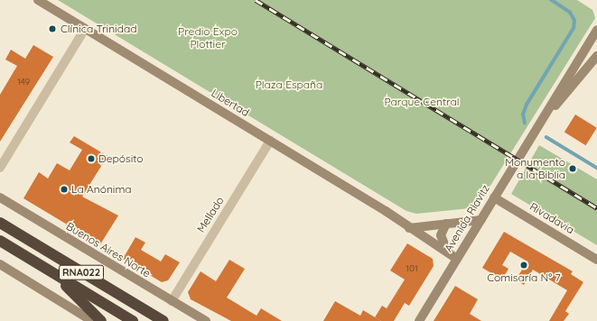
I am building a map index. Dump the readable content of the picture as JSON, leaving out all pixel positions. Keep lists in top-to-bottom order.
{
  "streets": {
    "highway": ["RNA022"],
    "main road": [
      "Libertad",
      "Avenida Riavitz",
      "Rivadavia",
      "Buenos Aires Norte"
    ],
    "street": ["Mellado"]
  },
  "crossings": [
    ["Libertad", "Mellado"],
    ["Libertad", "Avenida Riavitz"],
    ["Mellado", "Buenos Aires Norte"],
    ["Avenida Riavitz", "Rivadavia"]
  ],
  "parks": ["Predio Expo Plottier", "Plaza España", "Parque Central"],
  "places": [
    "Clínica Trinidad",
    "Depósito",
    "Monumento a la Biblia",
    "La Anónima",
    "Comisaría N° 7"
  ],
  "house_numbers": ["149", "101"]
}
